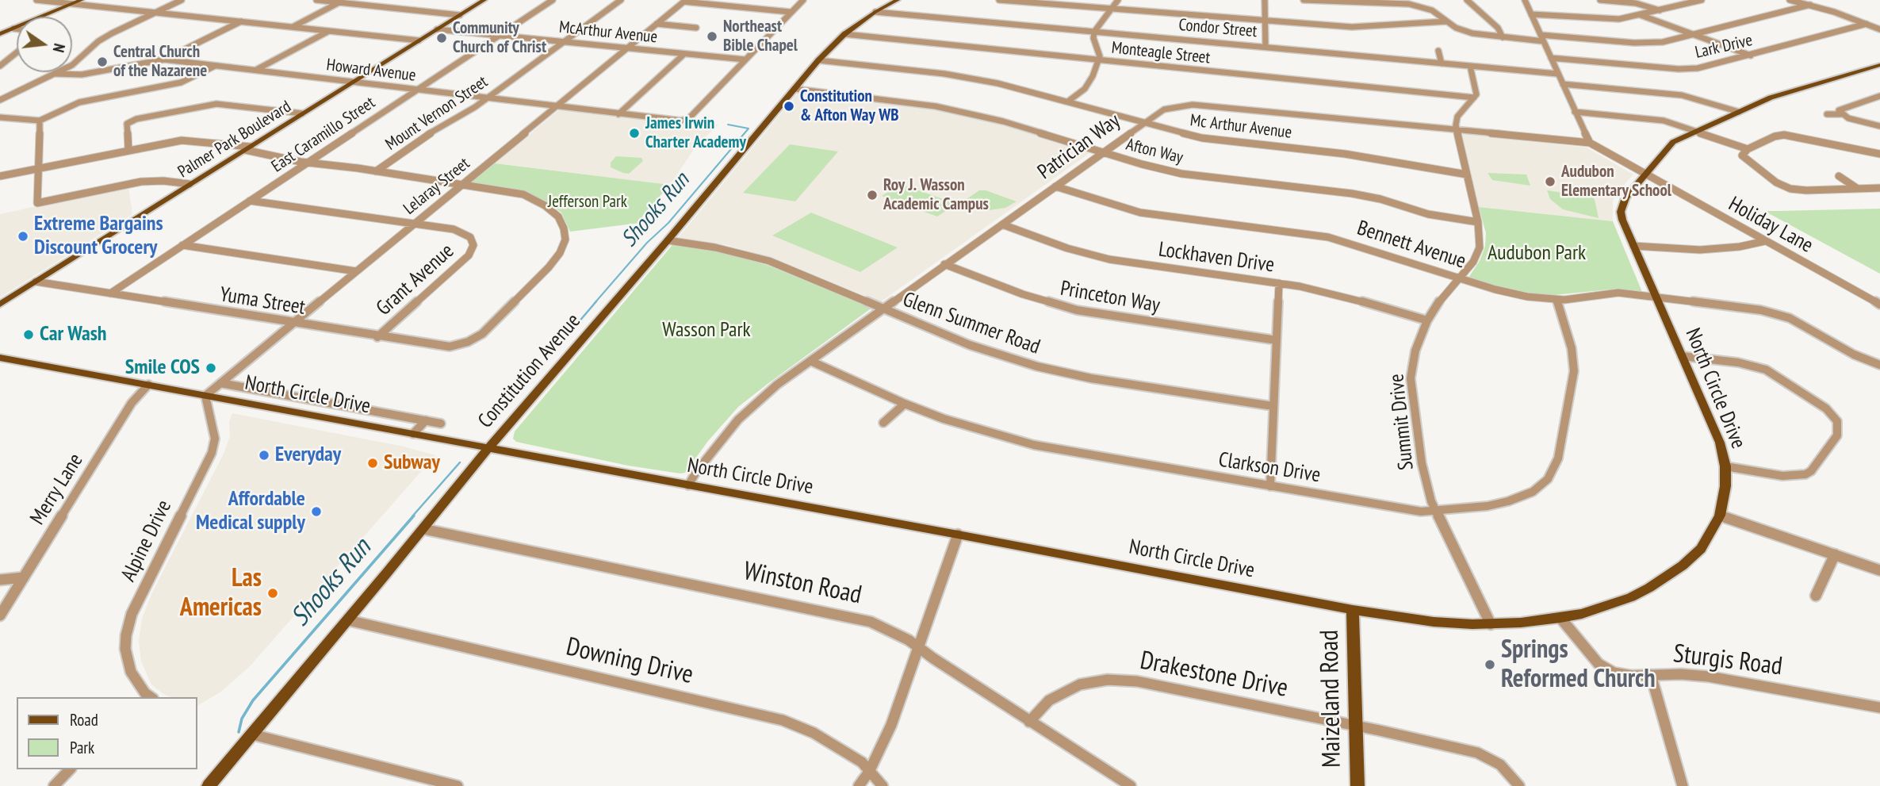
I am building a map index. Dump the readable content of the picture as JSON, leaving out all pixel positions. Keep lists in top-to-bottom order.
{
  "streets": {
    "main road": [
      "Palmer Park Boulevard",
      "Constitution Avenue",
      "North Circle Drive",
      "Maizeland Road"
    ],
    "street": [
      "Condor Street",
      "McArthur Avenue",
      "Lark Drive",
      "Monteagle Street",
      "Howard Avenue",
      "Mount Vernon Street",
      "Mc Arthur Avenue",
      "East Caramillo Street",
      "Patrician Way",
      "Afton Way",
      "Lelaray Street",
      "Holiday Lane",
      "Bennett Avenue",
      "Lockhaven Drive",
      "Grant Avenue",
      "Princeton Way",
      "Yuma Street",
      "Glenn Summer Road",
      "Summit Drive",
      "Clarkson Drive",
      "Merry Lane",
      "Alpine Drive",
      "Winston Road",
      "Sturgis Road",
      "Downing Drive",
      "Drakestone Drive"
    ]
  },
  "crossings": [
    ["Condor Street", "Constitution Avenue"],
    ["McArthur Avenue", "Howard Avenue"],
    ["McArthur Avenue", "Mount Vernon Street"],
    ["McArthur Avenue", "East Caramillo Street"],
    ["McArthur Avenue", "Palmer Park Boulevard"],
    ["McArthur Avenue", "Lelaray Street"],
    ["Monteagle Street", "Constitution Avenue"],
    ["Howard Avenue", "Mount Vernon Street"],
    ["Howard Avenue", "East Caramillo Street"],
    ["Howard Avenue", "Palmer Park Boulevard"],
    ["Howard Avenue", "Lelaray Street"],
    ["Mc Arthur Avenue", "Patrician Way"],
    ["Mc Arthur Avenue", "Constitution Avenue"],
    ["Mc Arthur Avenue", "Summit Drive"],
    ["East Caramillo Street", "Grant Avenue"],
    ["East Caramillo Street", "Yuma Street"],
    ["Palmer Park Boulevard", "Yuma Street"],
    ["Patrician Way", "Afton Way"],
    ["Patrician Way", "Holiday Lane"],
    ["Patrician Way", "Bennett Avenue"],
    ["Patrician Way", "Lockhaven Drive"],
    ["Patrician Way", "Princeton Way"],
    ["Patrician Way", "Glenn Summer Road"],
    ["Patrician Way", "North Circle Drive"],
    ["Patrician Way", "Summit Drive"],
    ["Patrician Way", "Clarkson Drive"],
    ["Afton Way", "Constitution Avenue"],
    ["Afton Way", "Summit Drive"],
    ["Lelaray Street", "Grant Avenue"],
    ["Lelaray Street", "Yuma Street"],
    ["Lelaray Street", "North Circle Drive"],
    ["Lelaray Street", "Alpine Drive"],
    ["Holiday Lane", "North Circle Drive"],
    ["Bennett Avenue", "North Circle Drive"],
    ["Bennett Avenue", "Summit Drive"],
    ["Bennett Avenue", "Clarkson Drive"],
    ["Lockhaven Drive", "Summit Drive"],
    ["Grant Avenue", "Yuma Street"],
    ["Glenn Summer Road", "Constitution Avenue"],
    ["Constitution Avenue", "North Circle Drive"],
    ["Constitution Avenue", "Winston Road"],
    ["Constitution Avenue", "Downing Drive"],
    ["North Circle Drive", "Summit Drive"],
    ["North Circle Drive", "Merry Lane"],
    ["North Circle Drive", "Alpine Drive"],
    ["North Circle Drive", "Sturgis Road"],
    ["North Circle Drive", "Maizeland Road"],
    ["Summit Drive", "Clarkson Drive"],
    ["Winston Road", "Drakestone Drive"],
    ["Drakestone Drive", "Maizeland Road"]
  ],
  "water": ["Shooks Run"],
  "parks": ["Jefferson Park", "Audubon Park", "Wasson Park"],
  "places": [
    "Northeast Bible Chapel",
    "Community Church of Christ",
    "Central Church of the Nazarene",
    "Constitution & Afton Way WB",
    "James Irwin Charter Academy",
    "Audubon Elementary School",
    "Roy J. Wasson Academic Campus",
    "Extreme Bargains Discount Grocery",
    "Car Wash",
    "Smile COS",
    "Everyday",
    "Subway",
    "Affordable Medical supply",
    "Las Americas",
    "Springs Reformed Church"
  ],
  "legend": ["Road", "Park"],
  "north": "right"
}
